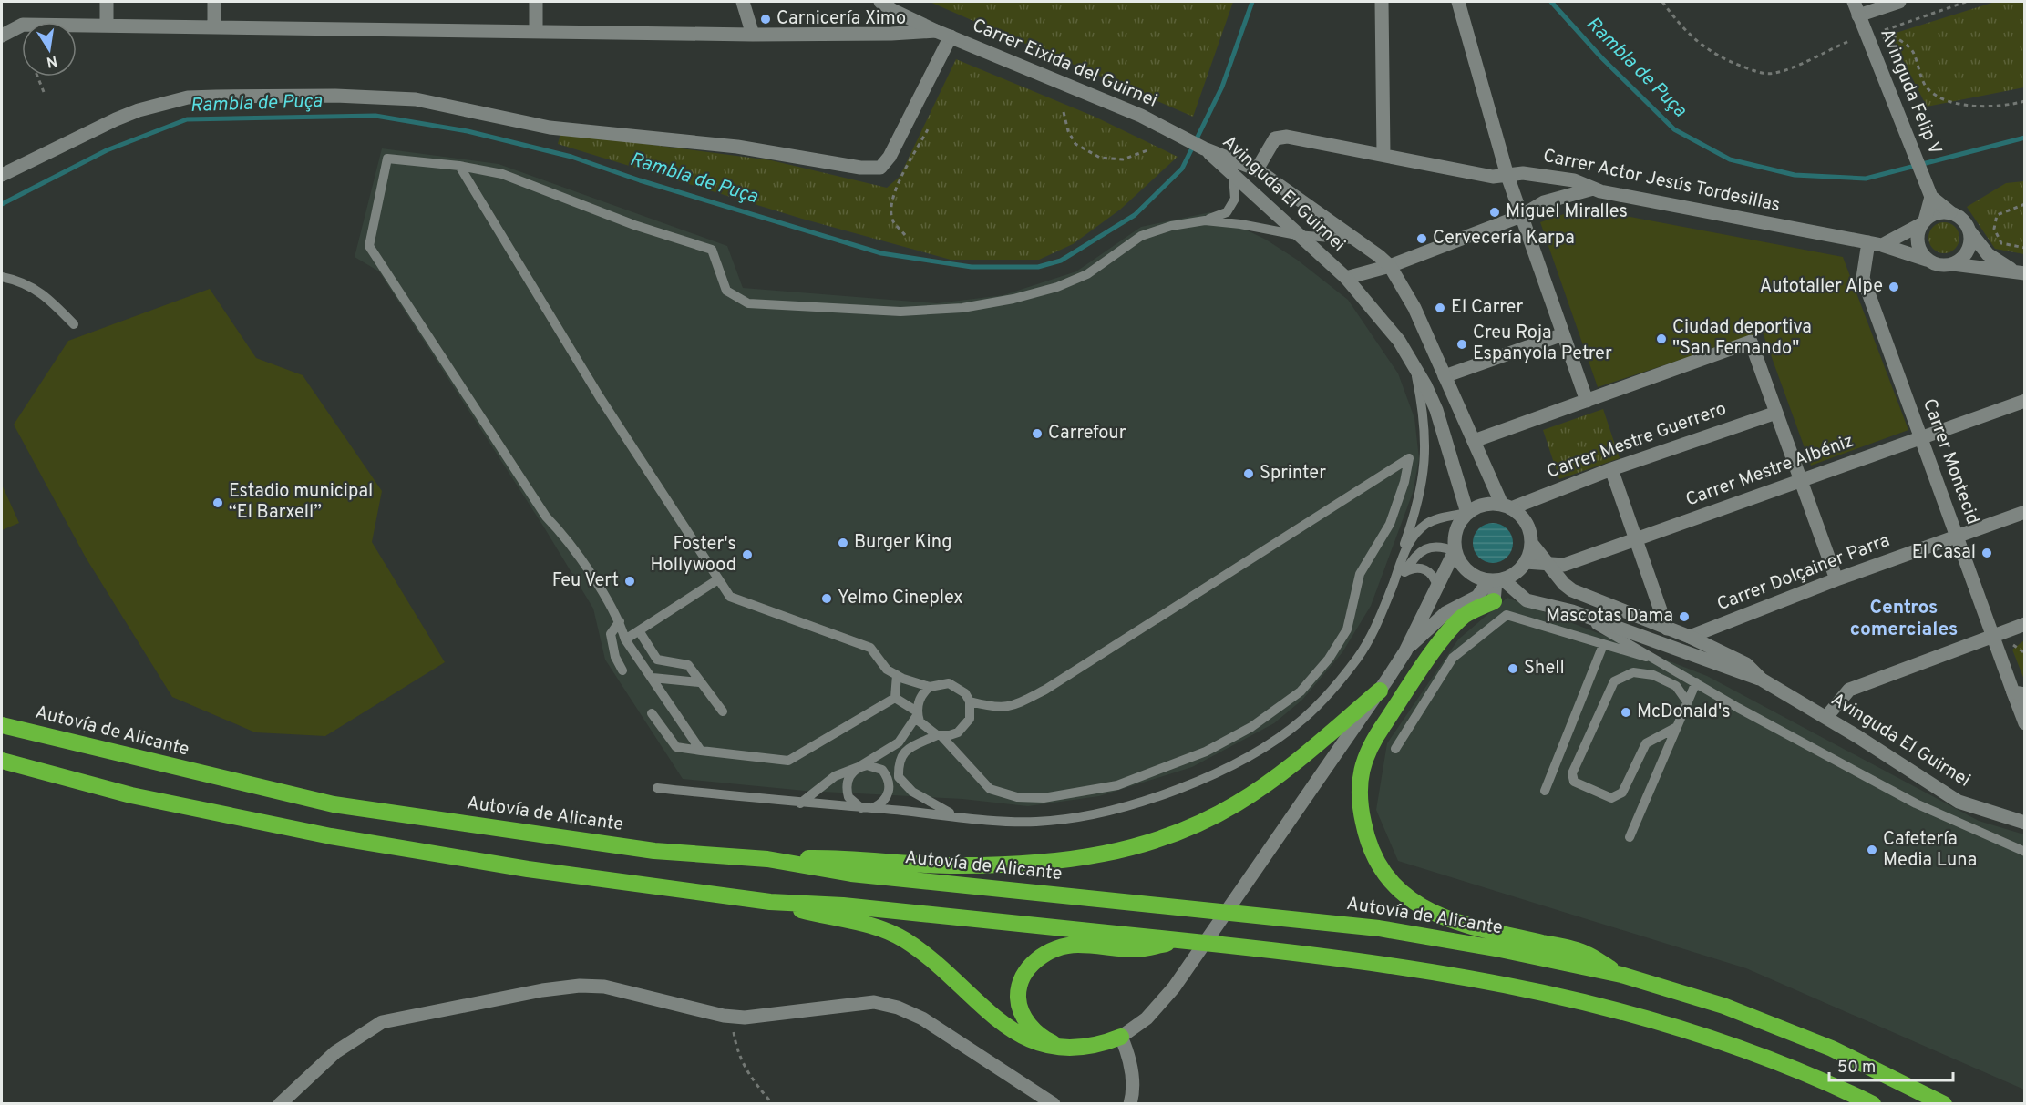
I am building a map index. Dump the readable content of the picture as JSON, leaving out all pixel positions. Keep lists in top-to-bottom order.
{
  "streets": {
    "highway": ["Autovía de Alicante"],
    "street": [
      "Carrer Eixida del Guirnei",
      "Avinguda Felip V",
      "Carrer Actor Jesús Tordesillas",
      "Avinguda El Guirnei",
      "Carrer Mestre Guerrero",
      "Carrer Montecid",
      "Carrer Mestre Albéniz",
      "Carrer Dolçainer Parra"
    ]
  },
  "crossings": [
    ["Carrer Eixida del Guirnei", "Avinguda El Guirnei"],
    ["Carrer Actor Jesús Tordesillas", "Avinguda El Guirnei"],
    ["Carrer Actor Jesús Tordesillas", "Carrer Montecid"],
    ["Avinguda El Guirnei", "Carrer Mestre Guerrero"],
    ["Avinguda El Guirnei", "Carrer Mestre Albéniz"],
    ["Avinguda El Guirnei", "Carrer Dolçainer Parra"],
    ["Carrer Mestre Guerrero", "Carrer Mestre Albéniz"],
    ["Carrer Montecid", "Carrer Mestre Albéniz"],
    ["Carrer Montecid", "Carrer Dolçainer Parra"]
  ],
  "districts": ["Centros comerciales"],
  "water": ["Rambla de Puça"],
  "places": [
    "Carnicería Ximo",
    "Miguel Miralles",
    "Cervecería Karpa",
    "Autotaller Alpe",
    "El Carrer",
    "Ciudad deportiva \"San Fernando\"",
    "Creu Roja Espanyola Petrer",
    "Carrefour",
    "Sprinter",
    "Estadio municipal “El Barxell”",
    "Burger King",
    "El Casal",
    "Foster's Hollywood",
    "Feu Vert",
    "Yelmo Cineplex",
    "Mascotas Dama",
    "Shell",
    "McDonald's",
    "Cafetería Media Luna"
  ],
  "scale_bar": "50 m",
  "north": "bottom"
}
